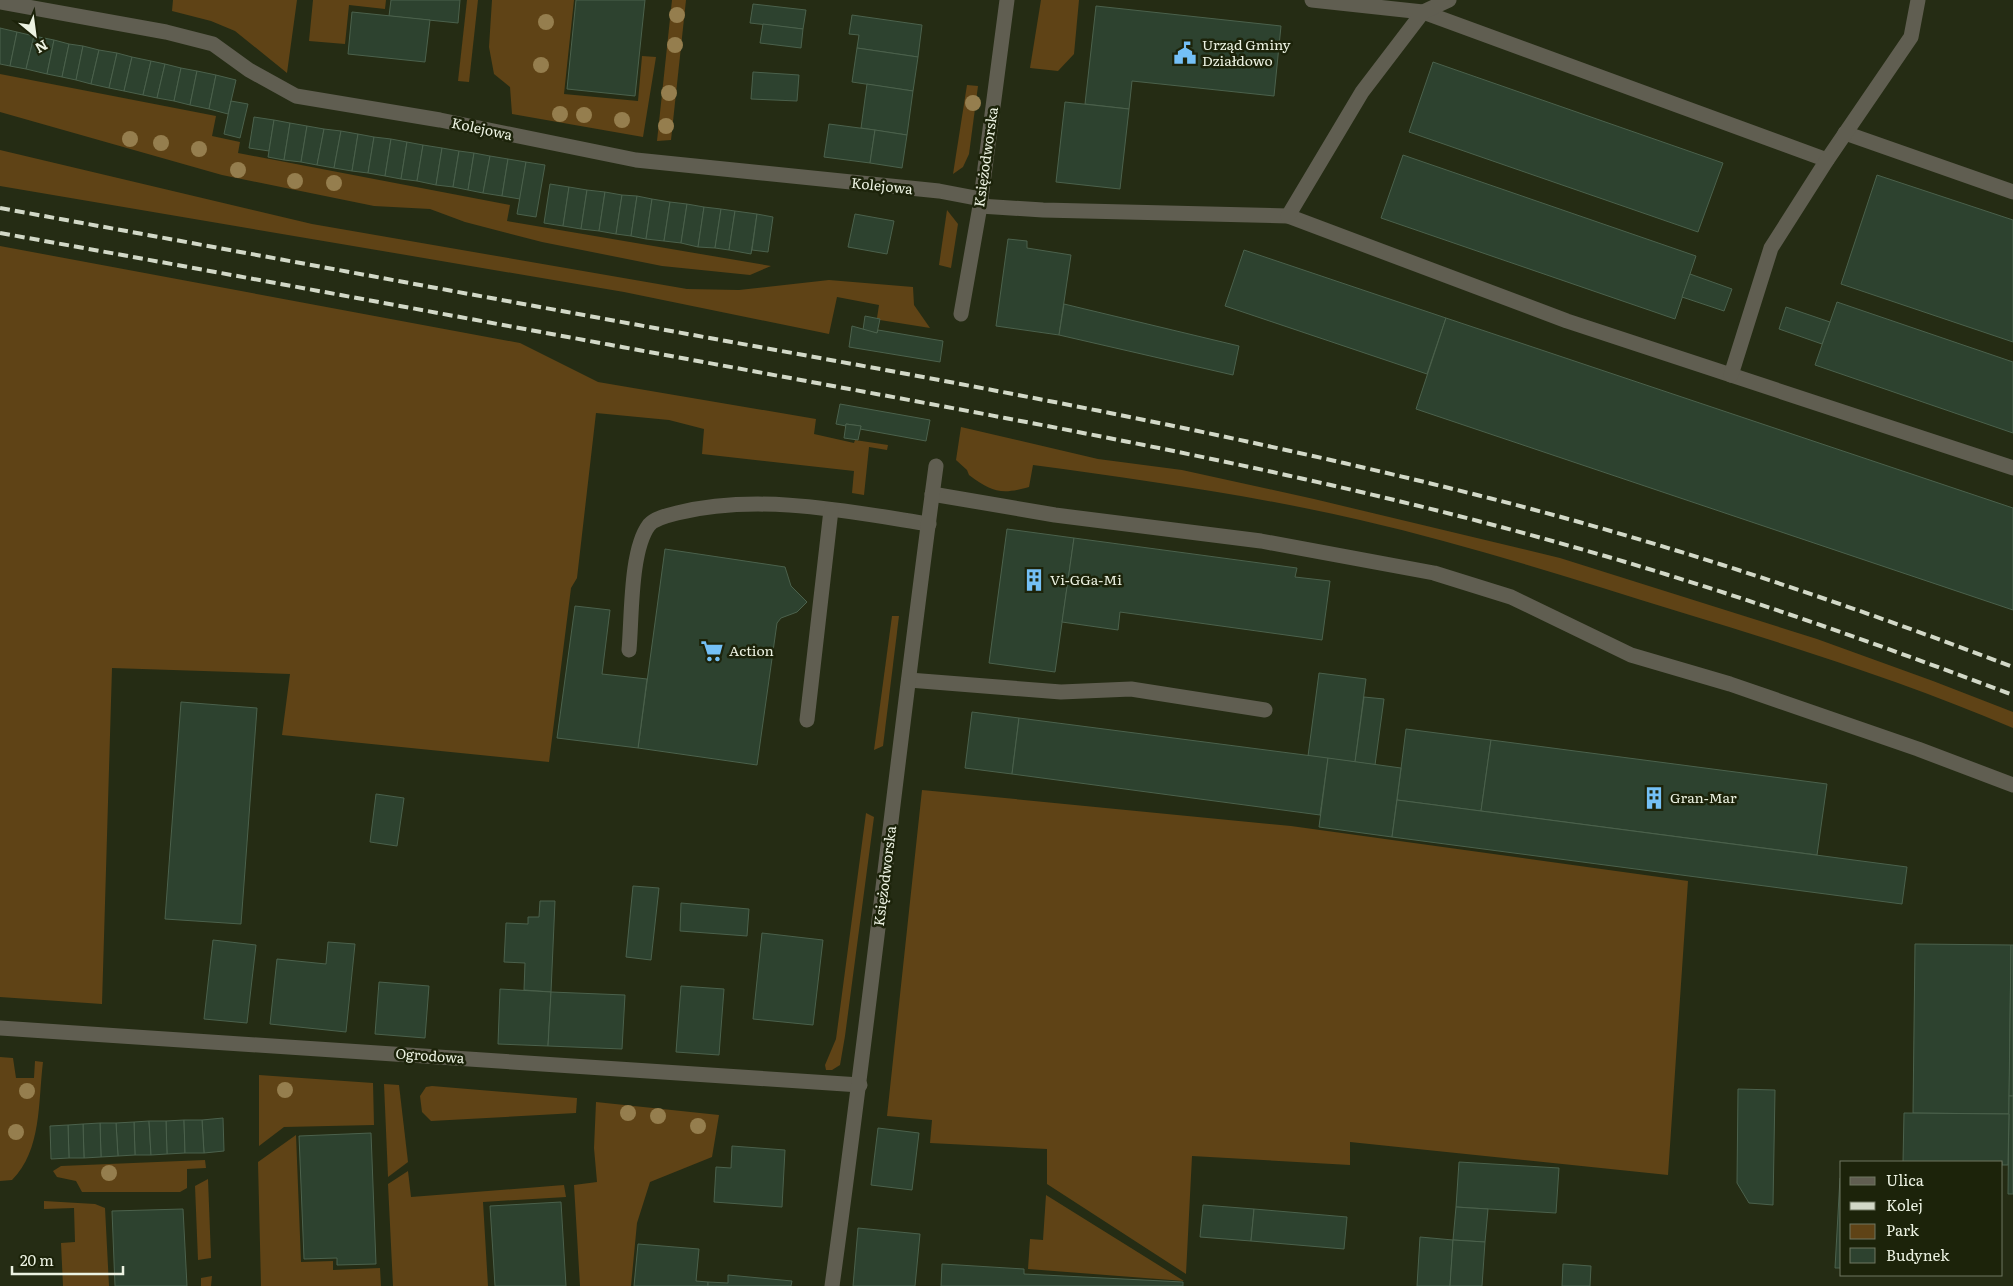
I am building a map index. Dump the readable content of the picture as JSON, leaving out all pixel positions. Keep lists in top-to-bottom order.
{
  "streets": {
    "street": ["Kolejowa", "Księżodworska", "Ogrodowa"]
  },
  "crossings": [
    ["Kolejowa", "Księżodworska"],
    ["Księżodworska", "Ogrodowa"]
  ],
  "places": {
    "public building": ["Urząd Gminy Działdowo"],
    "building": ["Vi-GGa-Mi", "Gran-Mar"],
    "supermarket": ["Action"]
  },
  "legend": [
    "Ulica",
    "Kolej",
    "Park",
    "Budynek"
  ],
  "scale_bar": "20 m",
  "north": "bottom right"
}
